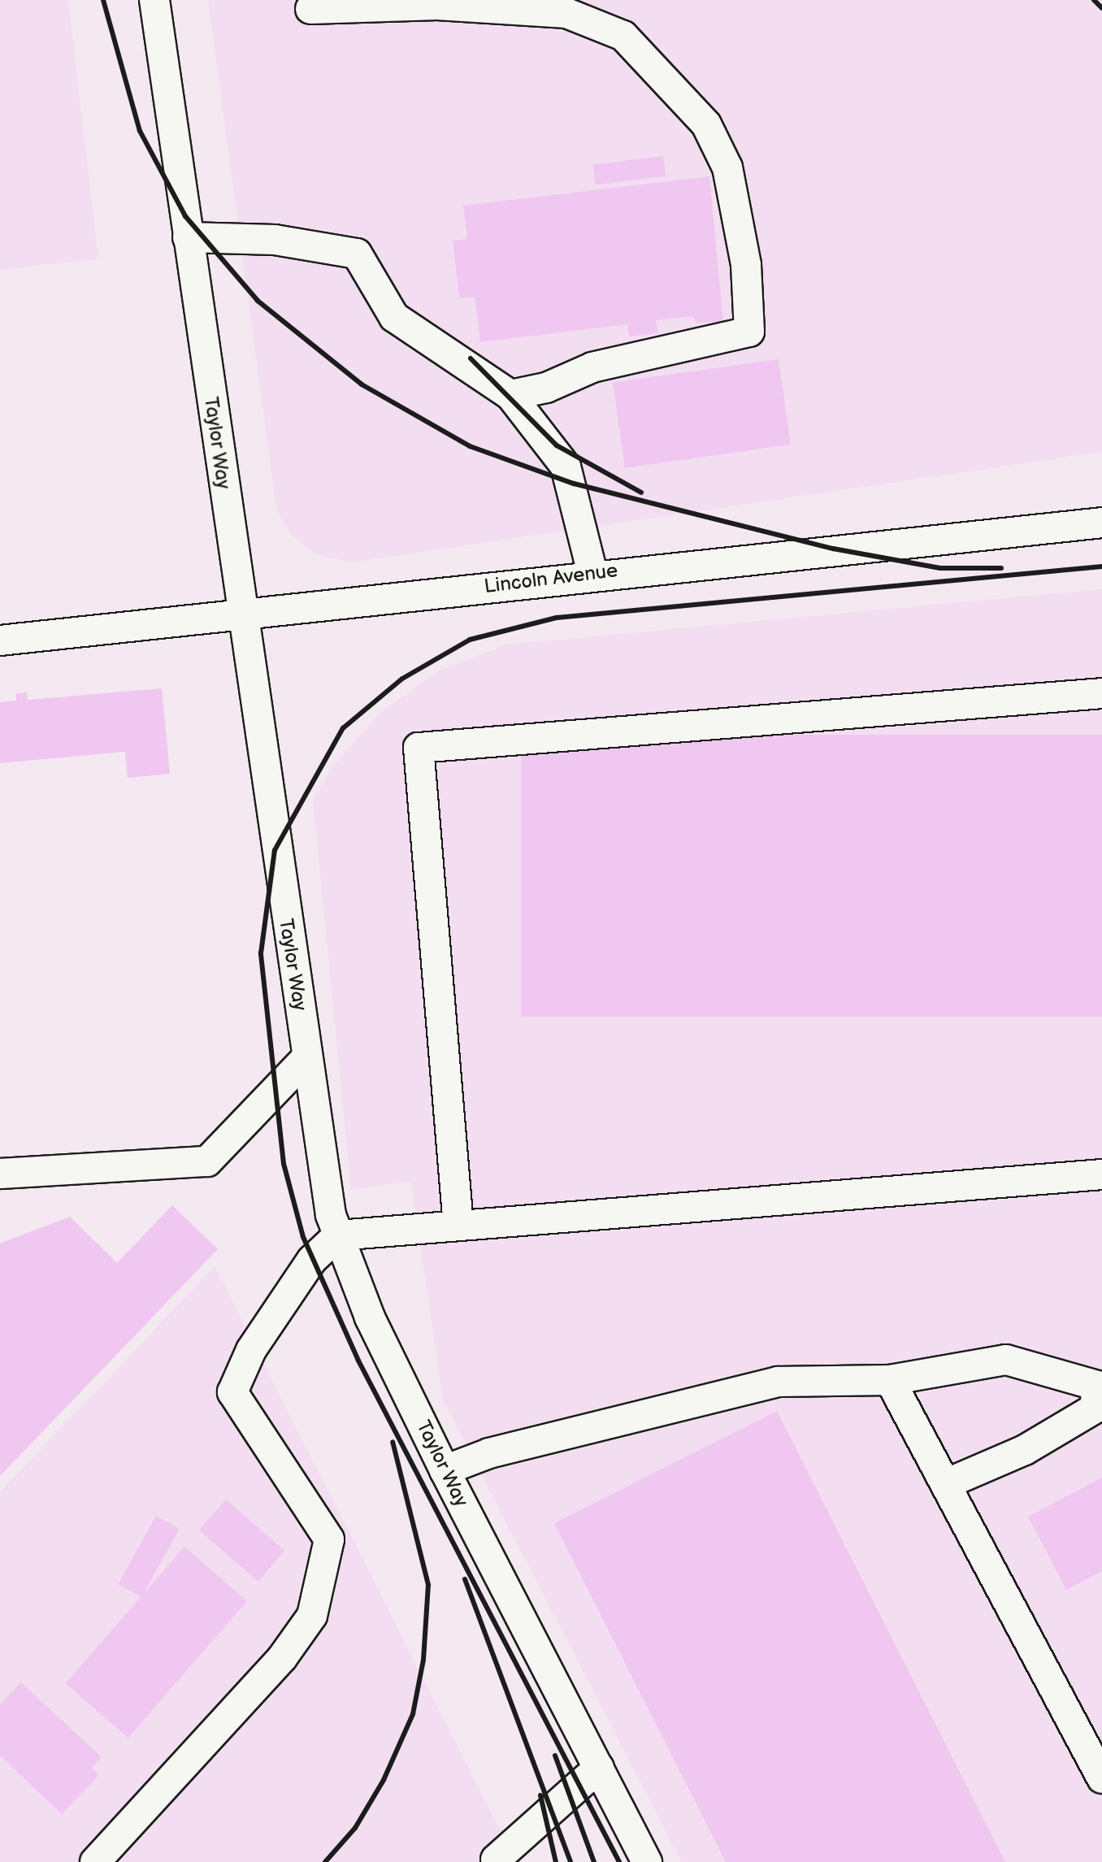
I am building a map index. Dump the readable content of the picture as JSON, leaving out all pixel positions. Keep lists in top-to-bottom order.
{
  "streets": {
    "street": ["Taylor Way", "Lincoln Avenue"]
  },
  "crossings": [
    ["Taylor Way", "Lincoln Avenue"]
  ]
}
